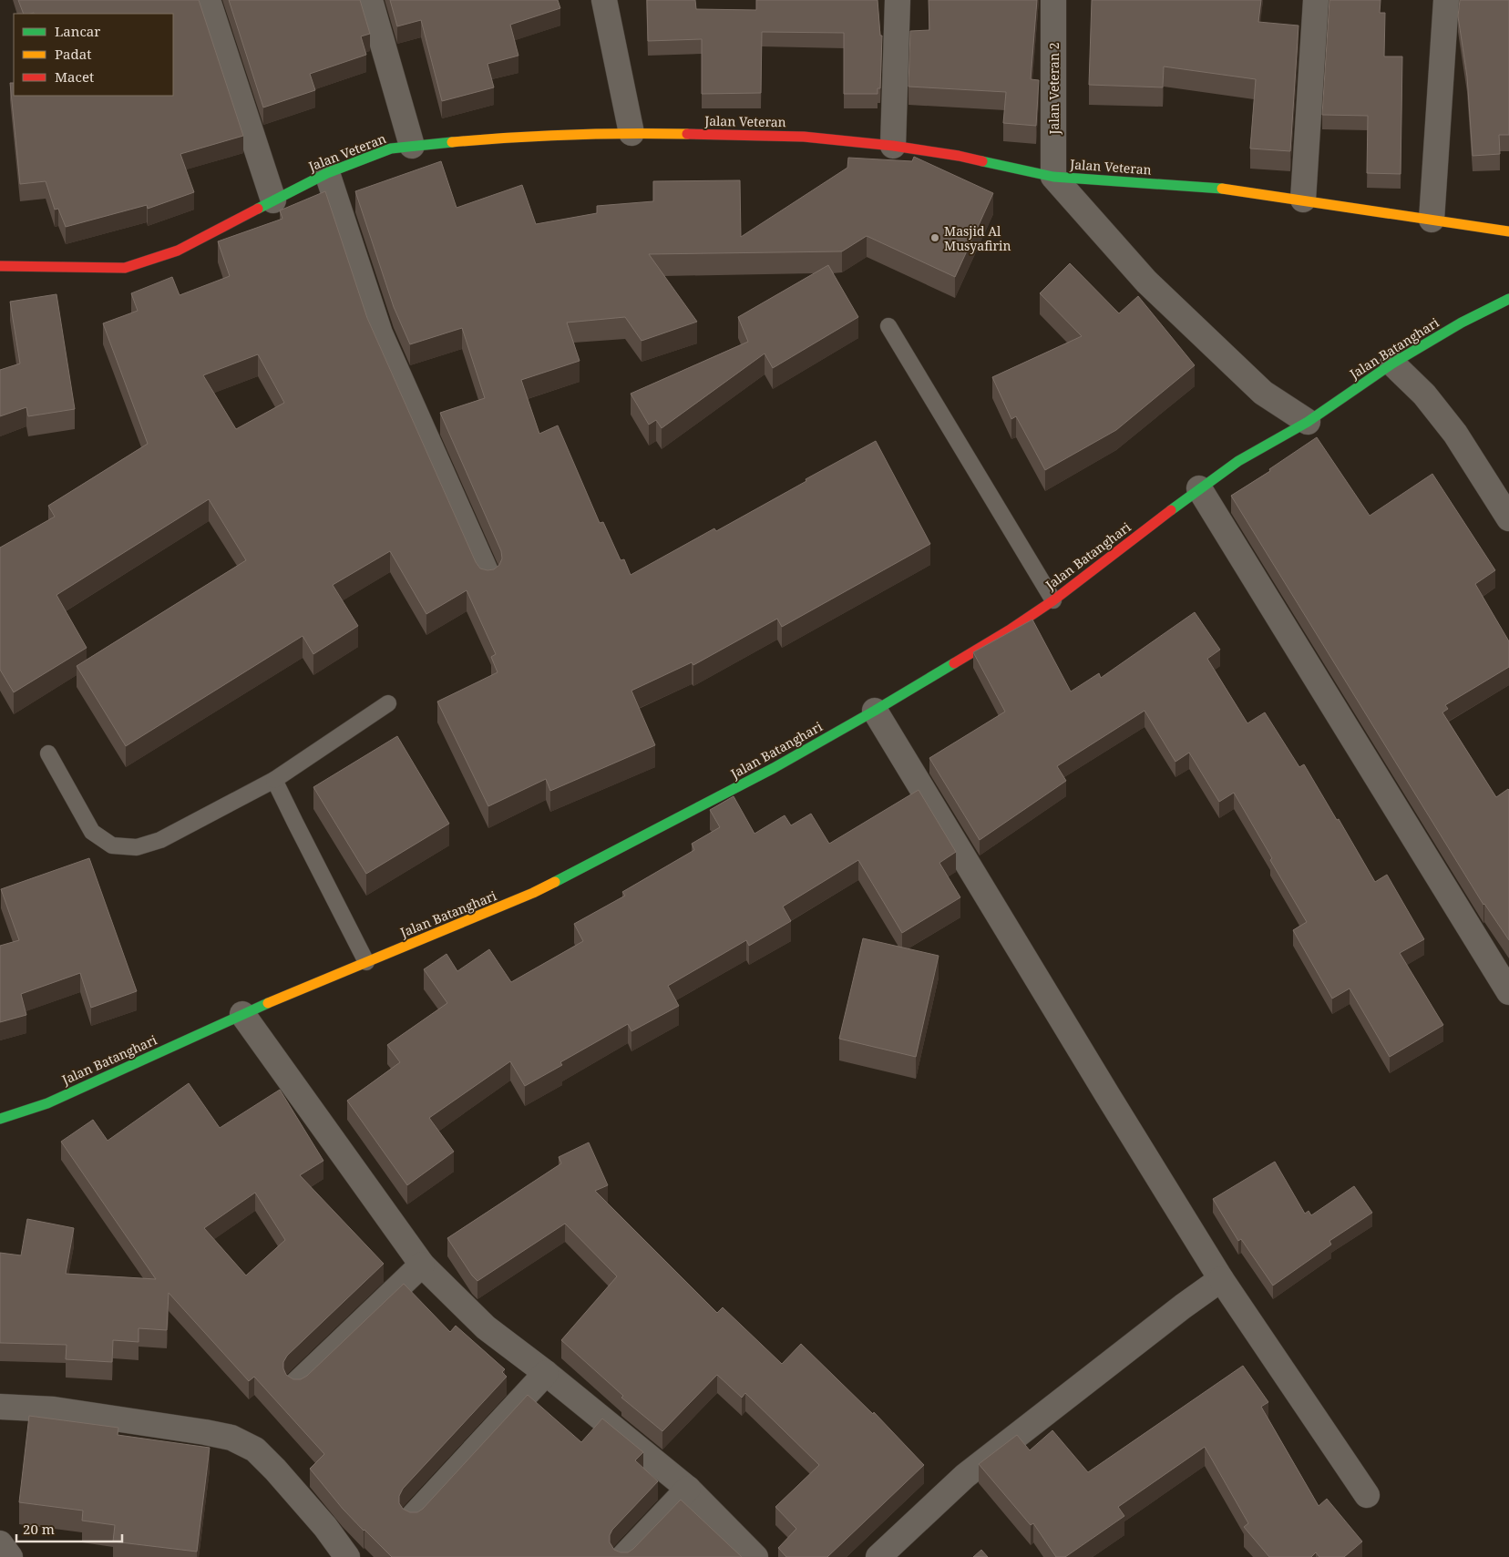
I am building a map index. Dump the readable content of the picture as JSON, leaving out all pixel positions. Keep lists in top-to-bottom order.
{
  "streets": {
    "street": ["Jalan Veteran 2", "Jalan Veteran", "Jalan Batanghari"]
  },
  "crossings": [
    ["Jalan Veteran 2", "Jalan Veteran"]
  ],
  "places": ["Masjid Al Musyafirin"],
  "legend": ["Lancar", "Padat", "Macet"],
  "scale_bar": "20 m"
}
